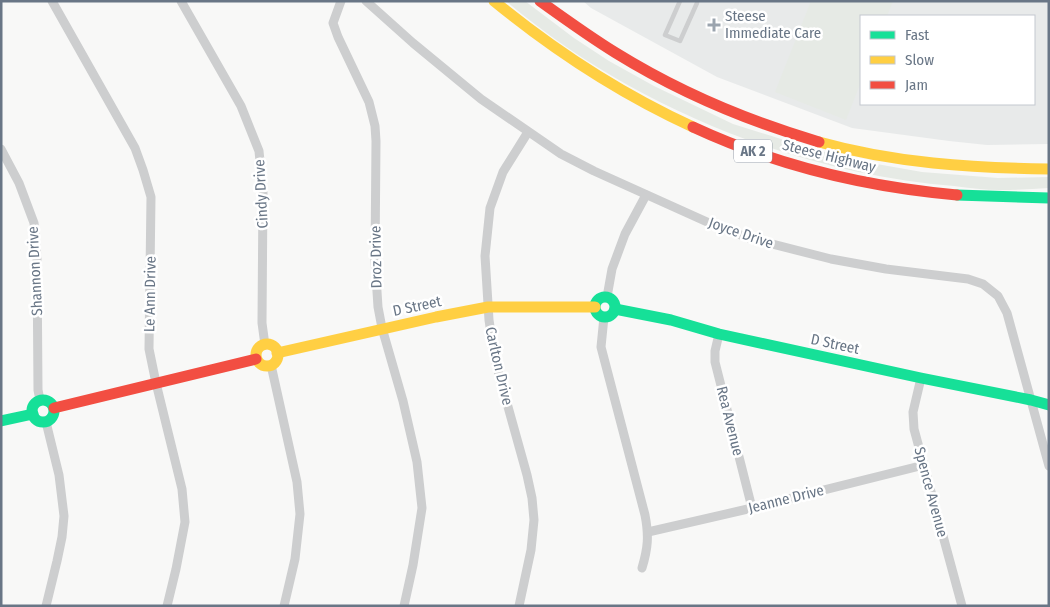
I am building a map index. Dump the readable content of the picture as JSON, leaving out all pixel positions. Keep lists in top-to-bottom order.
{
  "streets": {
    "main road": ["AK 2", "Steese Highway", "D Street"],
    "street": [
      "Cindy Drive",
      "Joyce Drive",
      "Droz Drive",
      "Shannon Drive",
      "Le Ann Drive",
      "Carlton Drive",
      "Rea Avenue",
      "Spence Avenue",
      "Jeanne Drive"
    ]
  },
  "crossings": [
    ["Cindy Drive", "D Street"],
    ["Joyce Drive", "D Street"],
    ["Joyce Drive", "Carlton Drive"],
    ["Droz Drive", "D Street"],
    ["D Street", "Carlton Drive"],
    ["D Street", "Rea Avenue"],
    ["D Street", "Spence Avenue"],
    ["Rea Avenue", "Jeanne Drive"],
    ["Spence Avenue", "Jeanne Drive"]
  ],
  "places": {
    "health": ["Steese Immediate Care"]
  },
  "legend": ["Fast", "Slow", "Jam"]
}
